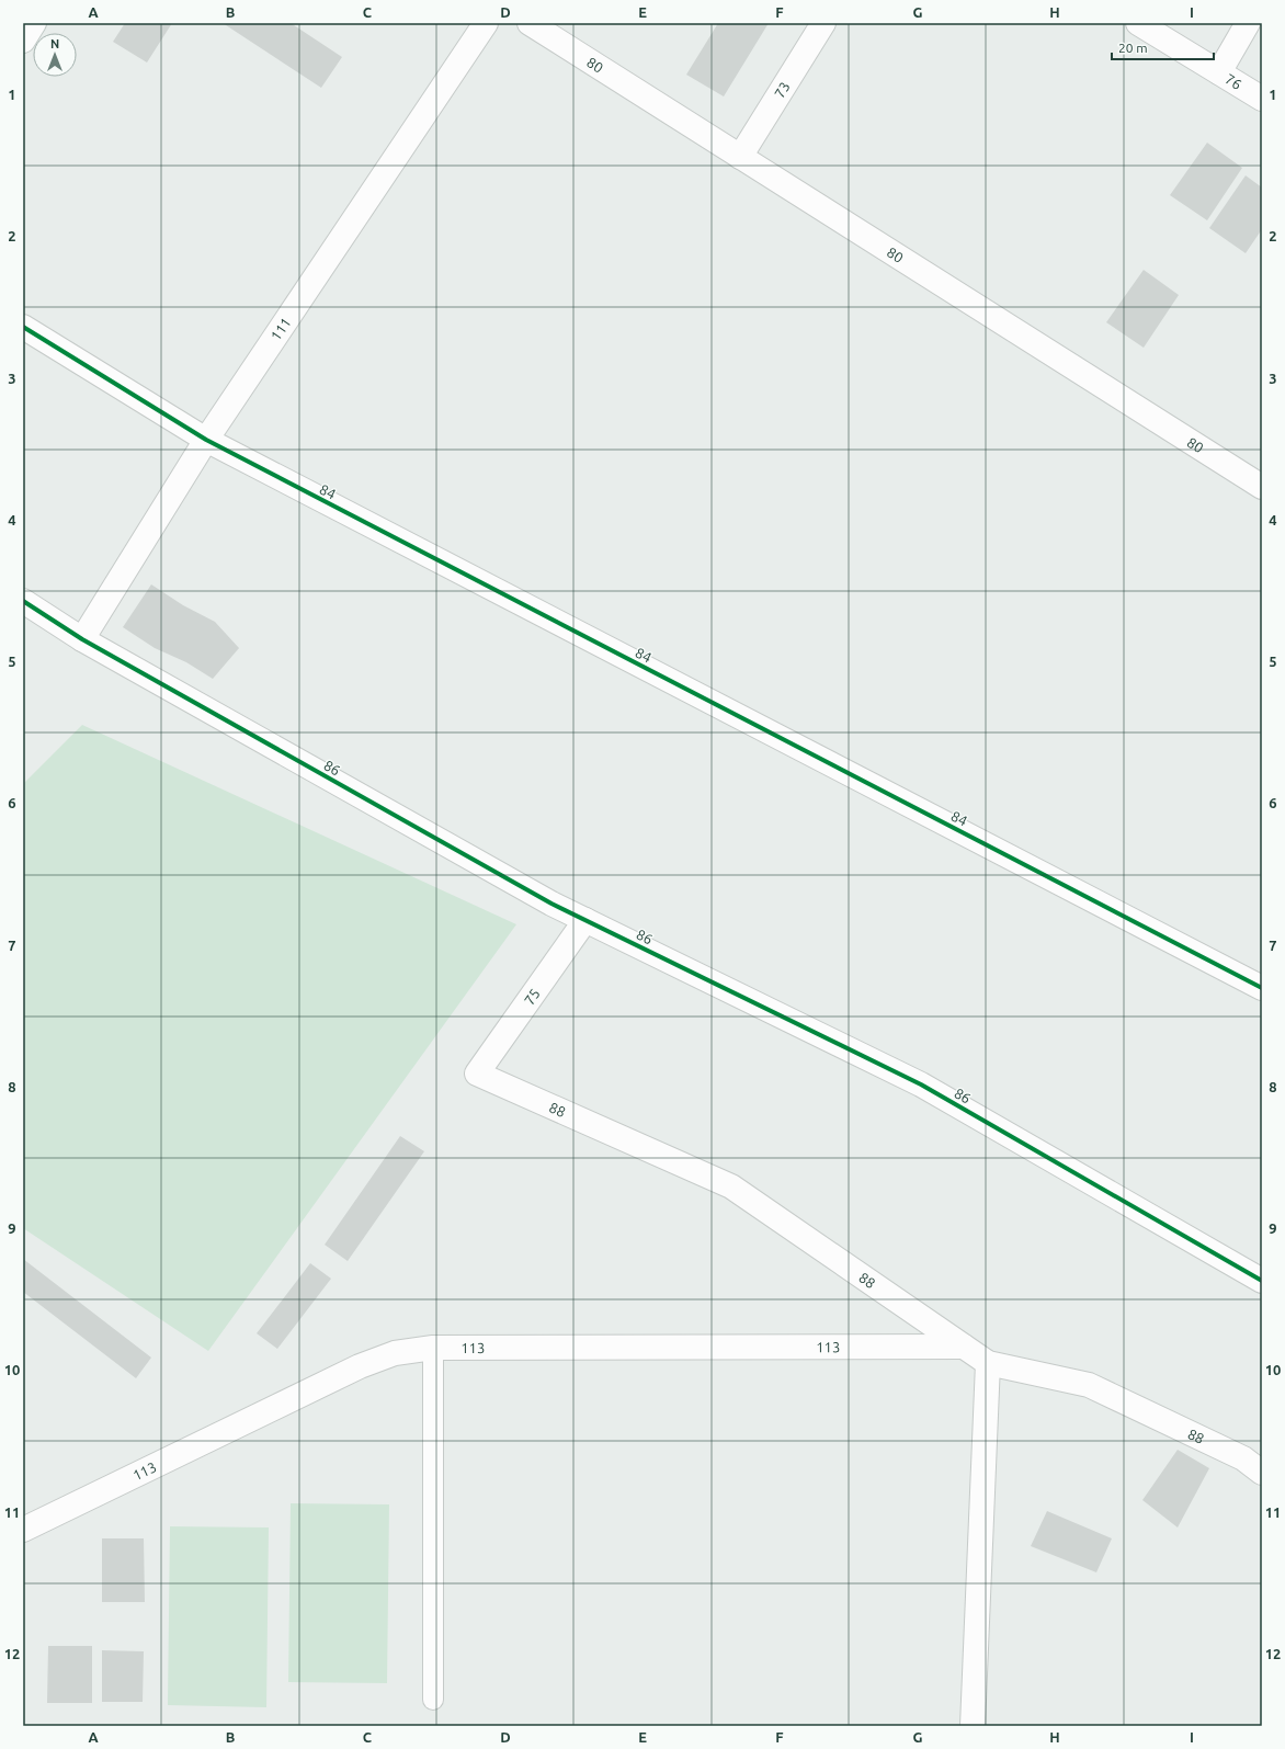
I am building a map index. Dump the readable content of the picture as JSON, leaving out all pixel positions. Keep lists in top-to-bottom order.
{
  "streets": {
    "street": [
      "80",
      "76",
      "73",
      "111",
      "84",
      "86",
      "75",
      "88",
      "113"
    ]
  },
  "crossings": [
    ["80", "73"],
    ["111", "84"],
    ["111", "86"],
    ["86", "75"],
    ["75", "88"],
    ["88", "113"]
  ],
  "scale_bar": "20 m",
  "north": "top",
  "grid": {
    "columns": [
      "A",
      "B",
      "C",
      "D",
      "E",
      "F",
      "G",
      "H",
      "I"
    ],
    "rows": [
      "1",
      "2",
      "3",
      "4",
      "5",
      "6",
      "7",
      "8",
      "9",
      "10",
      "11",
      "12"
    ]
  }
}
